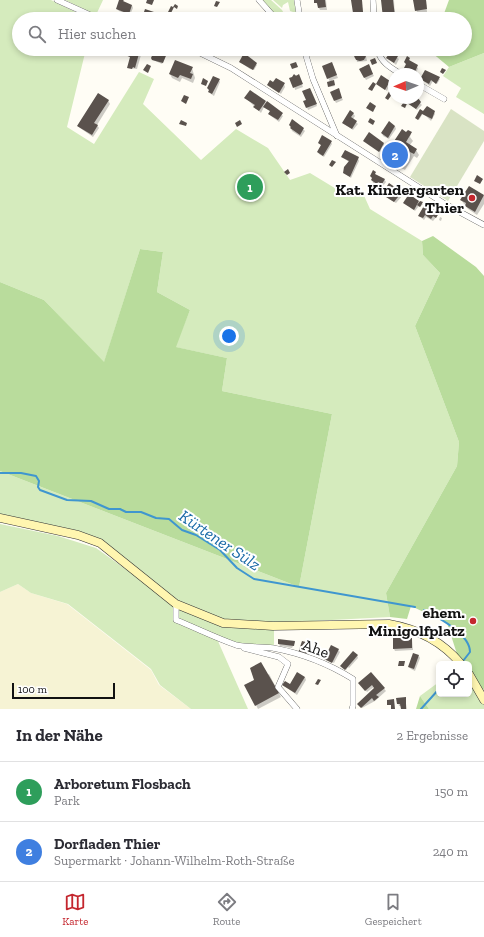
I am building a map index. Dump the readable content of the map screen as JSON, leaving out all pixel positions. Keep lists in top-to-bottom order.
{
  "streets": {
    "street": ["Ahe"]
  },
  "water": ["Kürtener Sülz"],
  "places": ["Kat. Kindergarten Thier", "ehem. Minigolfplatz"],
  "scale_bar": "100 m",
  "north": "left",
  "page": {
    "search": "Hier suchen",
    "pins": ["2", "1"],
    "scale": "100 m",
    "heading": ["In der Nähe", "2 Ergebnisse"],
    "list": [
      {
        "mark": "1",
        "name": "Arboretum Flosbach",
        "note": "Park",
        "value": "150 m"
      },
      {
        "mark": "2",
        "name": "Dorfladen Thier",
        "note": "Supermarkt · Johann-Wilhelm-Roth-Straße",
        "value": "240 m"
      }
    ],
    "nav": ["Karte", "Route", "Gespeichert"]
  }
}
